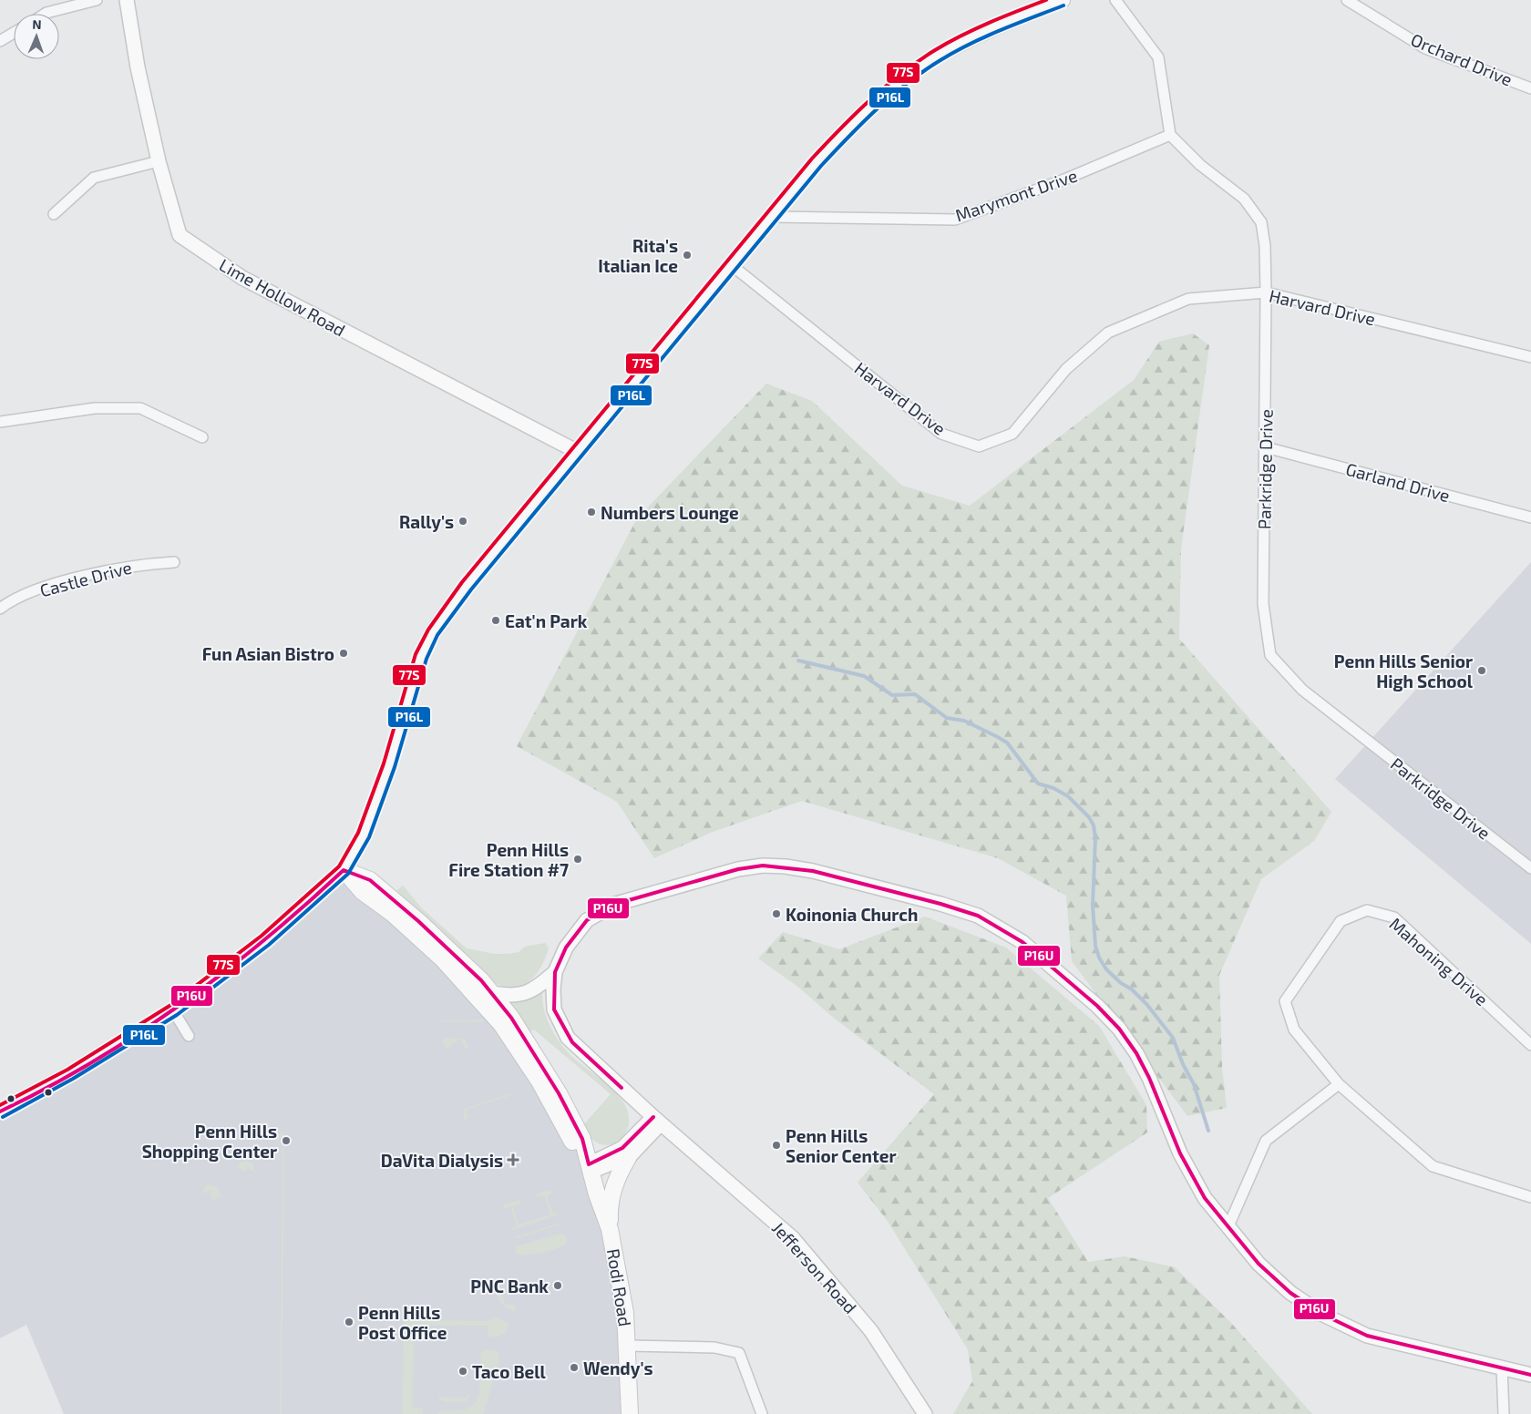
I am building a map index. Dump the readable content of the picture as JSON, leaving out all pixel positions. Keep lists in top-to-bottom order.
{
  "streets": {
    "main road": ["Rodi Road"],
    "street": [
      "Orchard Drive",
      "Marymont Drive",
      "Lime Hollow Road",
      "Harvard Drive",
      "Parkridge Drive",
      "Garland Drive",
      "Castle Drive",
      "Mahoning Drive",
      "Jefferson Road"
    ]
  },
  "crossings": [
    ["Marymont Drive", "Parkridge Drive"],
    ["Harvard Drive", "Parkridge Drive"],
    ["Parkridge Drive", "Garland Drive"]
  ],
  "places": {
    "other": [
      "Rita's Italian Ice",
      "Numbers Lounge",
      "Rally's",
      "Eat'n Park",
      "Fun Asian Bistro",
      "Penn Hills Senior High School",
      "Penn Hills Fire Station #7",
      "Koinonia Church",
      "Penn Hills Shopping Center",
      "Penn Hills Senior Center",
      "PNC Bank",
      "Penn Hills Post Office",
      "Wendy's",
      "Taco Bell"
    ],
    "health": ["DaVita Dialysis"]
  },
  "lines": ["transit line 77S", "transit line P16L", "transit line P16U"],
  "north": "top"
}
